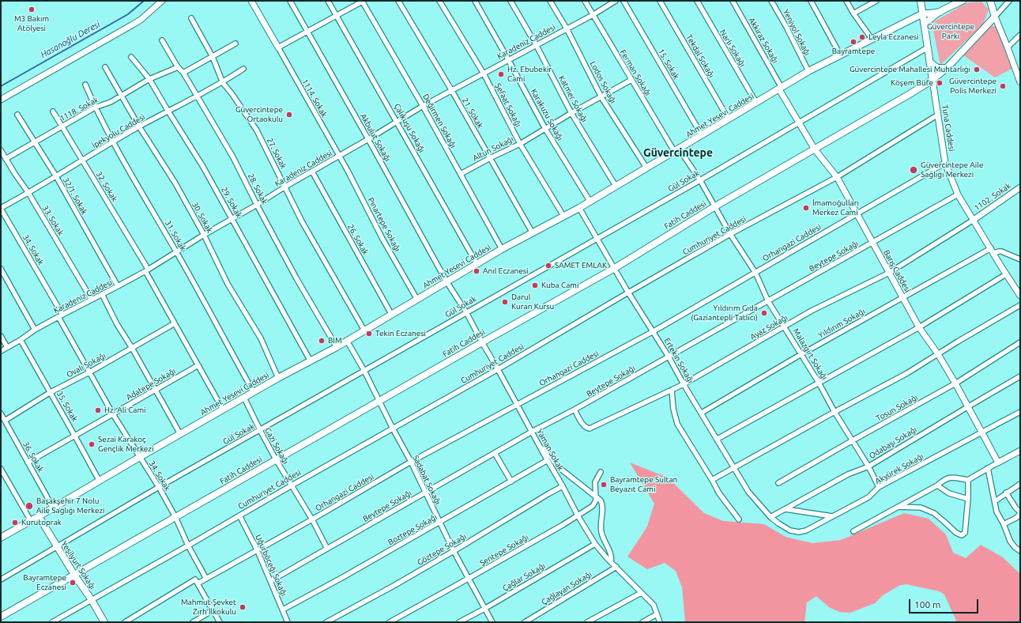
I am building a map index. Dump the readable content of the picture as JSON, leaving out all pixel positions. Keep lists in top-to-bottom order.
{
  "streets": {
    "main road": [
      "Ahmet Yesevi Caddesi",
      "Tuna Caddesi",
      "Fatih Caddesi",
      "Yeşilyurt Sokağı"
    ],
    "street": [
      "Yeniyol Sokağı",
      "Akkiraz Sokağı",
      "Karadeniz Caddesi",
      "Narlı Sokağı",
      "Tekdal Sokağı",
      "15. Sokak",
      "Ferman Sokağı",
      "Lodos Sokağı",
      "1114. Sokak",
      "Katmer Sokağı",
      "Şefaat Sokağı",
      "1118. Sokak",
      "21. Sokak",
      "Karakuzu Sokağı",
      "Değirmen Sokağı",
      "Çalıkuşu Sokağı",
      "İpekyolu Caddesi",
      "Akbulut Sokağı",
      "Altun Sokağı",
      "27. Sokak",
      "Gül Sokak",
      "32. Sokak",
      "28. Sokak",
      "32/1. Sokak",
      "1102. Sokak",
      "29. Sokak",
      "30. Sokak",
      "33. Sokak",
      "Pınartepe Sokağı",
      "31. Sokak",
      "Cumhuriyet Caddesi",
      "26. Sokak",
      "Orhangazi Caddesi",
      "34. Sokak",
      "Beytepe Sokağı",
      "Barış Caddesi",
      "Yıldırım Sokağı",
      "Ayaz Sokağı",
      "Malazgirt Sokağı",
      "Ertekin Sokağı",
      "Ovalı Sokağı",
      "Adatepe Sokağı",
      "35. Sokak",
      "Tosun Sokağı",
      "Odabaşı Sokağı",
      "Gazi Sokağı",
      "Yaman Sokak",
      "36. Sokak",
      "Akyürek Sokağı",
      "Sadabat Sokağı",
      "Boztepe Sokağı",
      "Göztepe Sokağı",
      "Şentepe Sokağı",
      "Uğurböceği Sokağı",
      "Çağlar Sokağı",
      "Çağlayan Sokağı"
    ]
  },
  "crossings": [
    ["Yeniyol Sokağı", "Ahmet Yesevi Caddesi"],
    ["Akkiraz Sokağı", "Ahmet Yesevi Caddesi"],
    ["Akkiraz Sokağı", "Barış Caddesi"],
    ["Karadeniz Caddesi", "Ferman Sokağı"],
    ["Karadeniz Caddesi", "Lodos Sokağı"],
    ["Karadeniz Caddesi", "1114. Sokak"],
    ["Karadeniz Caddesi", "Katmer Sokağı"],
    ["Karadeniz Caddesi", "Şefaat Sokağı"],
    ["Karadeniz Caddesi", "21. Sokak"],
    ["Karadeniz Caddesi", "Karakuzu Sokağı"],
    ["Karadeniz Caddesi", "Değirmen Sokağı"],
    ["Karadeniz Caddesi", "Çalıkuşu Sokağı"],
    ["Karadeniz Caddesi", "Akbulut Sokağı"],
    ["Karadeniz Caddesi", "27. Sokak"],
    ["Karadeniz Caddesi", "32. Sokak"],
    ["Karadeniz Caddesi", "28. Sokak"],
    ["Karadeniz Caddesi", "32/1. Sokak"],
    ["Karadeniz Caddesi", "29. Sokak"],
    ["Karadeniz Caddesi", "30. Sokak"],
    ["Karadeniz Caddesi", "33. Sokak"],
    ["Karadeniz Caddesi", "Pınartepe Sokağı"],
    ["Karadeniz Caddesi", "31. Sokak"],
    ["Karadeniz Caddesi", "26. Sokak"],
    ["Karadeniz Caddesi", "34. Sokak"],
    ["Karadeniz Caddesi", "35. Sokak"],
    ["Narlı Sokağı", "Ahmet Yesevi Caddesi"],
    ["Tekdal Sokağı", "Ahmet Yesevi Caddesi"],
    ["15. Sokak", "Ahmet Yesevi Caddesi"],
    ["Ferman Sokağı", "Ahmet Yesevi Caddesi"],
    ["Ferman Sokağı", "Altun Sokağı"],
    ["Ferman Sokağı", "Malazgirt Sokağı"],
    ["Lodos Sokağı", "Ahmet Yesevi Caddesi"],
    ["Lodos Sokağı", "Altun Sokağı"],
    ["1114. Sokak", "Pınartepe Sokağı"],
    ["Katmer Sokağı", "Ahmet Yesevi Caddesi"],
    ["Katmer Sokağı", "Altun Sokağı"],
    ["Şefaat Sokağı", "Ahmet Yesevi Caddesi"],
    ["Şefaat Sokağı", "Altun Sokağı"],
    ["1118. Sokak", "32. Sokak"],
    ["1118. Sokak", "28. Sokak"],
    ["1118. Sokak", "32/1. Sokak"],
    ["1118. Sokak", "29. Sokak"],
    ["1118. Sokak", "30. Sokak"],
    ["1118. Sokak", "33. Sokak"],
    ["1118. Sokak", "31. Sokak"],
    ["21. Sokak", "Ahmet Yesevi Caddesi"],
    ["21. Sokak", "Altun Sokağı"],
    ["Karakuzu Sokağı", "Ahmet Yesevi Caddesi"],
    ["Karakuzu Sokağı", "Altun Sokağı"],
    ["Ahmet Yesevi Caddesi", "Değirmen Sokağı"],
    ["Ahmet Yesevi Caddesi", "Çalıkuşu Sokağı"],
    ["Ahmet Yesevi Caddesi", "Tuna Caddesi"],
    ["Ahmet Yesevi Caddesi", "Akbulut Sokağı"],
    ["Ahmet Yesevi Caddesi", "27. Sokak"],
    ["Ahmet Yesevi Caddesi", "32. Sokak"],
    ["Ahmet Yesevi Caddesi", "28. Sokak"],
    ["Ahmet Yesevi Caddesi", "29. Sokak"],
    ["Ahmet Yesevi Caddesi", "30. Sokak"],
    ["Ahmet Yesevi Caddesi", "Pınartepe Sokağı"],
    ["Ahmet Yesevi Caddesi", "31. Sokak"],
    ["Ahmet Yesevi Caddesi", "26. Sokak"],
    ["Ahmet Yesevi Caddesi", "34. Sokak"],
    ["Ahmet Yesevi Caddesi", "Barış Caddesi"],
    ["Ahmet Yesevi Caddesi", "Malazgirt Sokağı"],
    ["Ahmet Yesevi Caddesi", "Ertekin Sokağı"],
    ["Ahmet Yesevi Caddesi", "35. Sokak"],
    ["Ahmet Yesevi Caddesi", "Gazi Sokağı"],
    ["Ahmet Yesevi Caddesi", "Yaman Sokak"],
    ["Ahmet Yesevi Caddesi", "36. Sokak"],
    ["Ahmet Yesevi Caddesi", "Sadabat Sokağı"],
    ["Ahmet Yesevi Caddesi", "Yeşilyurt Sokağı"],
    ["Değirmen Sokağı", "Altun Sokağı"],
    ["Tuna Caddesi", "Gül Sokak"],
    ["Tuna Caddesi", "1102. Sokak"],
    ["Tuna Caddesi", "Fatih Caddesi"],
    ["Tuna Caddesi", "Cumhuriyet Caddesi"],
    ["Tuna Caddesi", "Orhangazi Caddesi"],
    ["Tuna Caddesi", "Beytepe Sokağı"],
    ["Tuna Caddesi", "Yıldırım Sokağı"],
    ["Tuna Caddesi", "Ayaz Sokağı"],
    ["İpekyolu Caddesi", "27. Sokak"],
    ["İpekyolu Caddesi", "32. Sokak"],
    ["İpekyolu Caddesi", "28. Sokak"],
    ["İpekyolu Caddesi", "32/1. Sokak"],
    ["İpekyolu Caddesi", "29. Sokak"],
    ["İpekyolu Caddesi", "30. Sokak"],
    ["İpekyolu Caddesi", "33. Sokak"],
    ["İpekyolu Caddesi", "31. Sokak"],
    ["İpekyolu Caddesi", "34. Sokak"],
    ["Akbulut Sokağı", "Yaman Sokak"],
    ["Gül Sokak", "34. Sokak"],
    ["Gül Sokak", "Barış Caddesi"],
    ["Gül Sokak", "Malazgirt Sokağı"],
    ["Gül Sokak", "Ertekin Sokağı"],
    ["Gül Sokak", "Gazi Sokağı"],
    ["Gül Sokak", "Yaman Sokak"],
    ["Gül Sokak", "Sadabat Sokağı"],
    ["Gül Sokak", "Yeşilyurt Sokağı"],
    ["32. Sokak", "Ovalı Sokağı"],
    ["32. Sokak", "Adatepe Sokağı"],
    ["1102. Sokak", "Ayaz Sokağı"],
    ["Fatih Caddesi", "34. Sokak"],
    ["Fatih Caddesi", "Barış Caddesi"],
    ["Fatih Caddesi", "Malazgirt Sokağı"],
    ["Fatih Caddesi", "Ertekin Sokağı"],
    ["Fatih Caddesi", "Gazi Sokağı"],
    ["Fatih Caddesi", "Yaman Sokak"],
    ["Fatih Caddesi", "Sadabat Sokağı"],
    ["Fatih Caddesi", "Yeşilyurt Sokağı"],
    ["Cumhuriyet Caddesi", "34. Sokak"],
    ["Cumhuriyet Caddesi", "Barış Caddesi"],
    ["Cumhuriyet Caddesi", "Malazgirt Sokağı"],
    ["Cumhuriyet Caddesi", "Ertekin Sokağı"],
    ["Cumhuriyet Caddesi", "Gazi Sokağı"],
    ["Cumhuriyet Caddesi", "Yaman Sokak"],
    ["Cumhuriyet Caddesi", "Sadabat Sokağı"],
    ["Cumhuriyet Caddesi", "Yeşilyurt Sokağı"],
    ["Cumhuriyet Caddesi", "Uğurböceği Sokağı"],
    ["Orhangazi Caddesi", "34. Sokak"],
    ["Orhangazi Caddesi", "Barış Caddesi"],
    ["Orhangazi Caddesi", "Malazgirt Sokağı"],
    ["Orhangazi Caddesi", "Ertekin Sokağı"],
    ["Orhangazi Caddesi", "Gazi Sokağı"],
    ["Orhangazi Caddesi", "Yaman Sokak"],
    ["Orhangazi Caddesi", "Sadabat Sokağı"],
    ["Orhangazi Caddesi", "Uğurböceği Sokağı"],
    ["34. Sokak", "Ovalı Sokağı"],
    ["34. Sokak", "Adatepe Sokağı"],
    ["Beytepe Sokağı", "Barış Caddesi"],
    ["Beytepe Sokağı", "Ayaz Sokağı"],
    ["Beytepe Sokağı", "Malazgirt Sokağı"],
    ["Beytepe Sokağı", "Ertekin Sokağı"],
    ["Beytepe Sokağı", "Gazi Sokağı"],
    ["Beytepe Sokağı", "Yaman Sokak"],
    ["Beytepe Sokağı", "Sadabat Sokağı"],
    ["Beytepe Sokağı", "Uğurböceği Sokağı"],
    ["Barış Caddesi", "Yıldırım Sokağı"],
    ["Barış Caddesi", "Ayaz Sokağı"],
    ["Barış Caddesi", "Tosun Sokağı"],
    ["Barış Caddesi", "Odabaşı Sokağı"],
    ["Barış Caddesi", "Akyürek Sokağı"],
    ["Yıldırım Sokağı", "Malazgirt Sokağı"],
    ["Yıldırım Sokağı", "Ertekin Sokağı"],
    ["Ayaz Sokağı", "Malazgirt Sokağı"],
    ["Ayaz Sokağı", "Ertekin Sokağı"],
    ["Malazgirt Sokağı", "Tosun Sokağı"],
    ["Malazgirt Sokağı", "Odabaşı Sokağı"],
    ["Malazgirt Sokağı", "Akyürek Sokağı"],
    ["Ertekin Sokağı", "Odabaşı Sokağı"],
    ["Ertekin Sokağı", "Akyürek Sokağı"],
    ["Ovalı Sokağı", "35. Sokak"],
    ["Ovalı Sokağı", "36. Sokak"],
    ["Adatepe Sokağı", "35. Sokak"],
    ["Adatepe Sokağı", "36. Sokak"],
    ["Odabaşı Sokağı", "Akyürek Sokağı"],
    ["Yaman Sokak", "Boztepe Sokağı"],
    ["Yaman Sokak", "Göztepe Sokağı"],
    ["Yaman Sokak", "Şentepe Sokağı"],
    ["Yaman Sokak", "Çağlar Sokağı"],
    ["Yaman Sokak", "Çağlayan Sokağı"],
    ["Sadabat Sokağı", "Boztepe Sokağı"],
    ["Sadabat Sokağı", "Göztepe Sokağı"],
    ["Sadabat Sokağı", "Şentepe Sokağı"],
    ["Sadabat Sokağı", "Çağlar Sokağı"],
    ["Boztepe Sokağı", "Uğurböceği Sokağı"]
  ],
  "districts": ["Güvercintepe"],
  "water": ["Hasanoğlu Deresi"],
  "parks": ["Güvercintepe Parkı"],
  "places": [
    "M3 Bakım Atölyesi",
    "Leyla Eczanesi",
    "Bayramtepe",
    "Güvercintepe Mahallesi Muhtarlığı",
    "Hz. Ebubekir Cami",
    "Köşem Büfe",
    "Güvercintepe Polis Merkezi",
    "Güvercintepe Ortaokulu",
    "Güvercintepe Aile Sağlığı Merkezi",
    "İmamoğulları Merkez Cami",
    "SAMET EMLAK",
    "Anıl Eczanesi",
    "Kuba Cami",
    "Darul Kuran Kursu",
    "Yıldırım Gıda (Gaziantepli Tatlıcı)",
    "Tekin Eczanesi",
    "BIM",
    "Hz. Ali Cami",
    "Sezai Karakoç Gençlik Merkezi",
    "Bayramtepe Sultan Beyazıt Cami",
    "Başakşehir 7 Nolu Aile Sağlığı Merkezi",
    "Kurutoprak",
    "Bayramtepe Eczanesi",
    "Mahmut Şevket Zırh İlkokulu"
  ],
  "scale_bar": "100 m"
}
